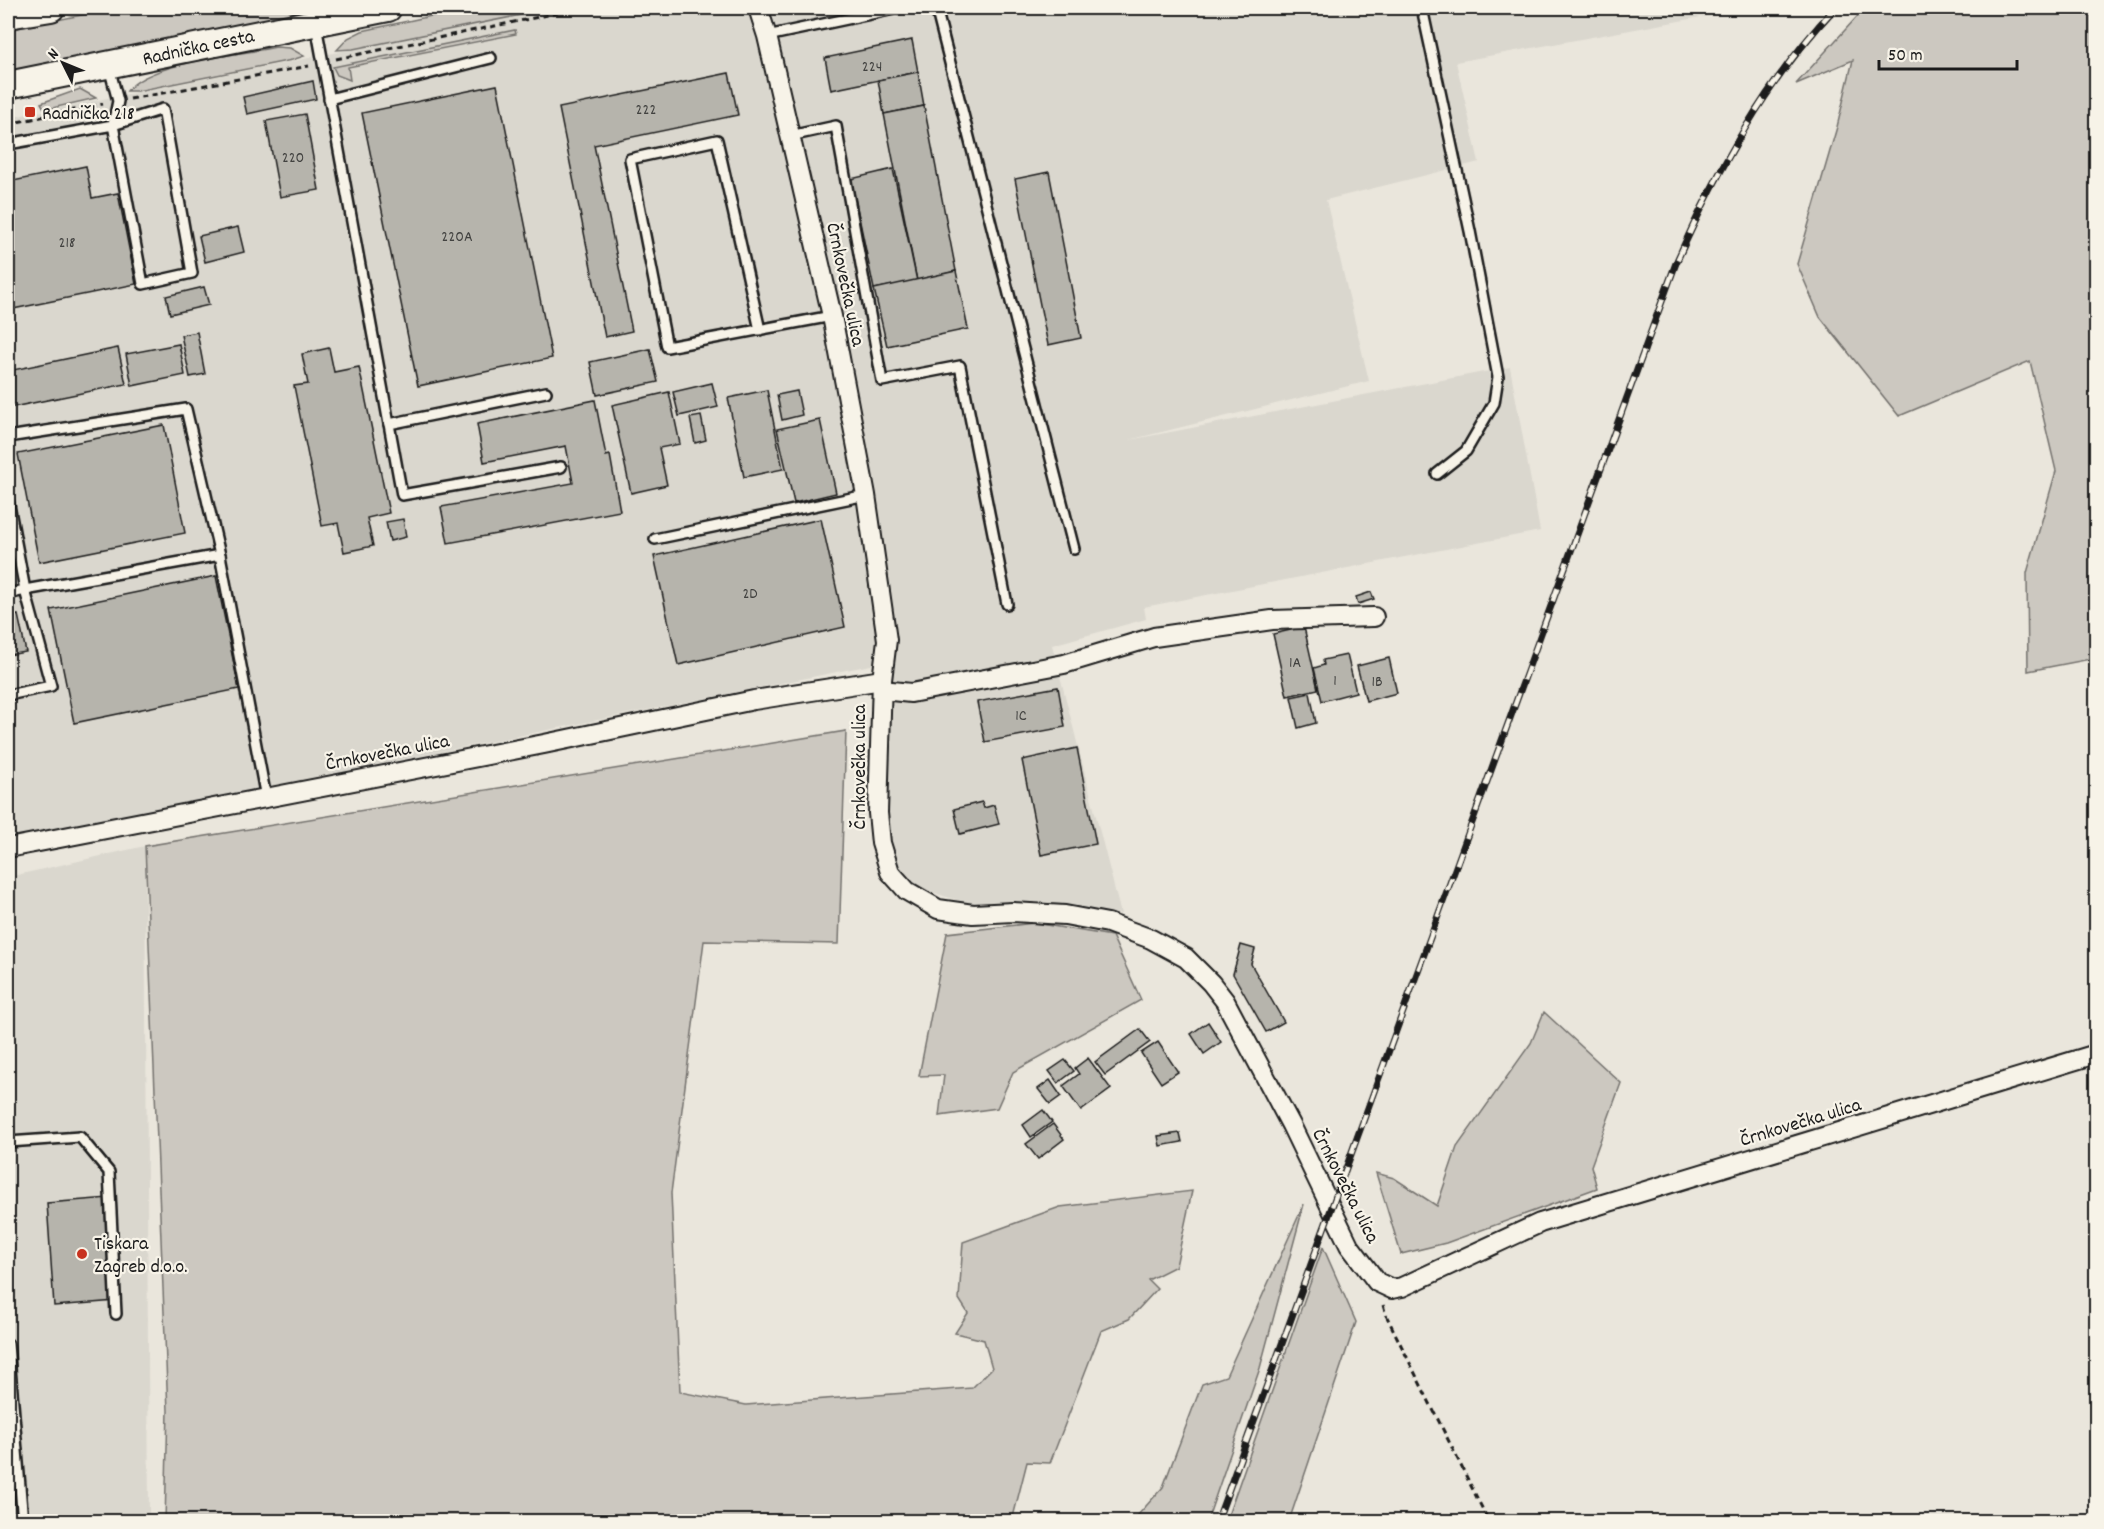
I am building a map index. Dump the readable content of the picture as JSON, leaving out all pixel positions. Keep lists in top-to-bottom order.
{
  "streets": {
    "main road": ["Radnička cesta"],
    "street": ["Črnkovečka ulica"]
  },
  "places": {
    "transit": ["Radnička 218"],
    "other": ["Tiskara Zagreb d.o.o."]
  },
  "house_numbers": [
    "224",
    "222",
    "220",
    "220A",
    "218",
    "2D",
    "1A",
    "1",
    "1B",
    "1C"
  ],
  "scale_bar": "50 m",
  "north": "top left"
}
